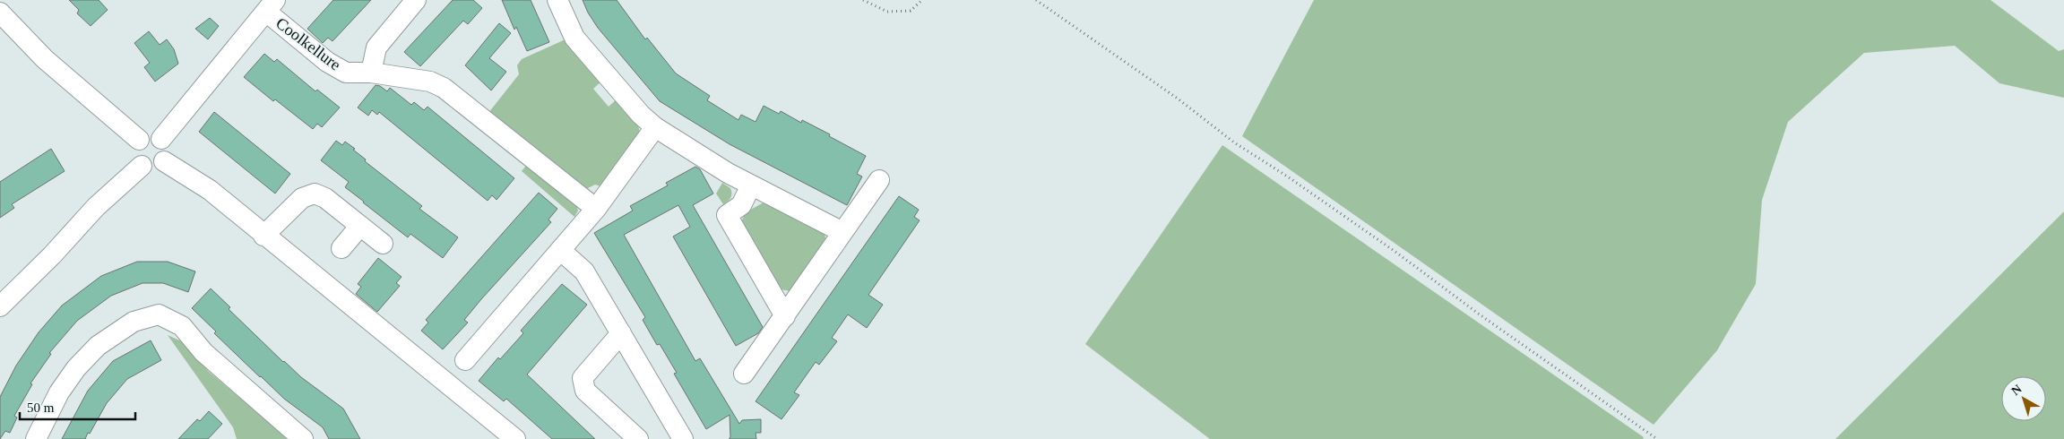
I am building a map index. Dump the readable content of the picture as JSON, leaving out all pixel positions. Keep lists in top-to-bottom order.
{
  "streets": {
    "street": ["Coolkellure"]
  },
  "scale_bar": "50 m",
  "north": "top left"
}
